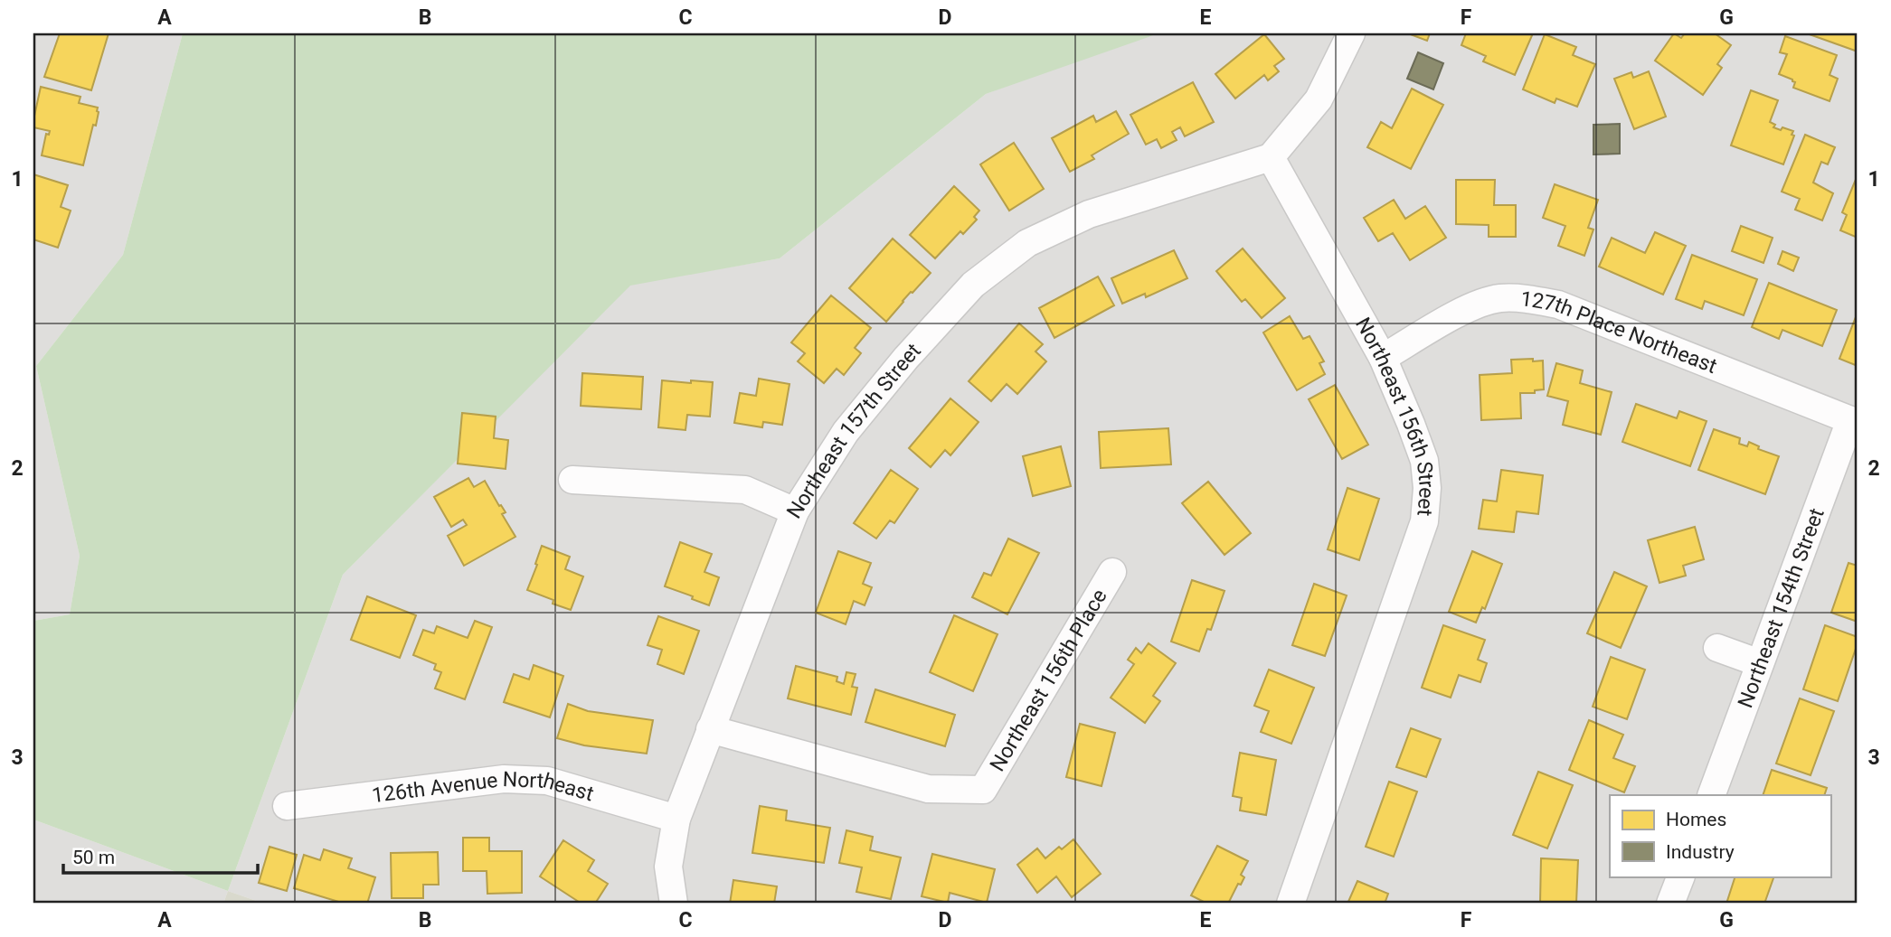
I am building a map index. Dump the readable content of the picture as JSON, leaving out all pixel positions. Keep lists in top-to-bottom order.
{
  "streets": {
    "street": [
      "127th Place Northeast",
      "Northeast 156th Street",
      "Northeast 157th Street",
      "Northeast 154th Street",
      "Northeast 156th Place",
      "126th Avenue Northeast"
    ]
  },
  "crossings": [
    ["127th Place Northeast", "Northeast 156th Street"],
    ["127th Place Northeast", "Northeast 154th Street"],
    ["Northeast 156th Street", "Northeast 157th Street"],
    ["Northeast 157th Street", "Northeast 156th Place"],
    ["Northeast 157th Street", "126th Avenue Northeast"]
  ],
  "legend": ["Homes", "Industry"],
  "scale_bar": "50 m",
  "grid": {
    "columns": [
      "A",
      "B",
      "C",
      "D",
      "E",
      "F",
      "G"
    ],
    "rows": ["1", "2", "3"]
  }
}
